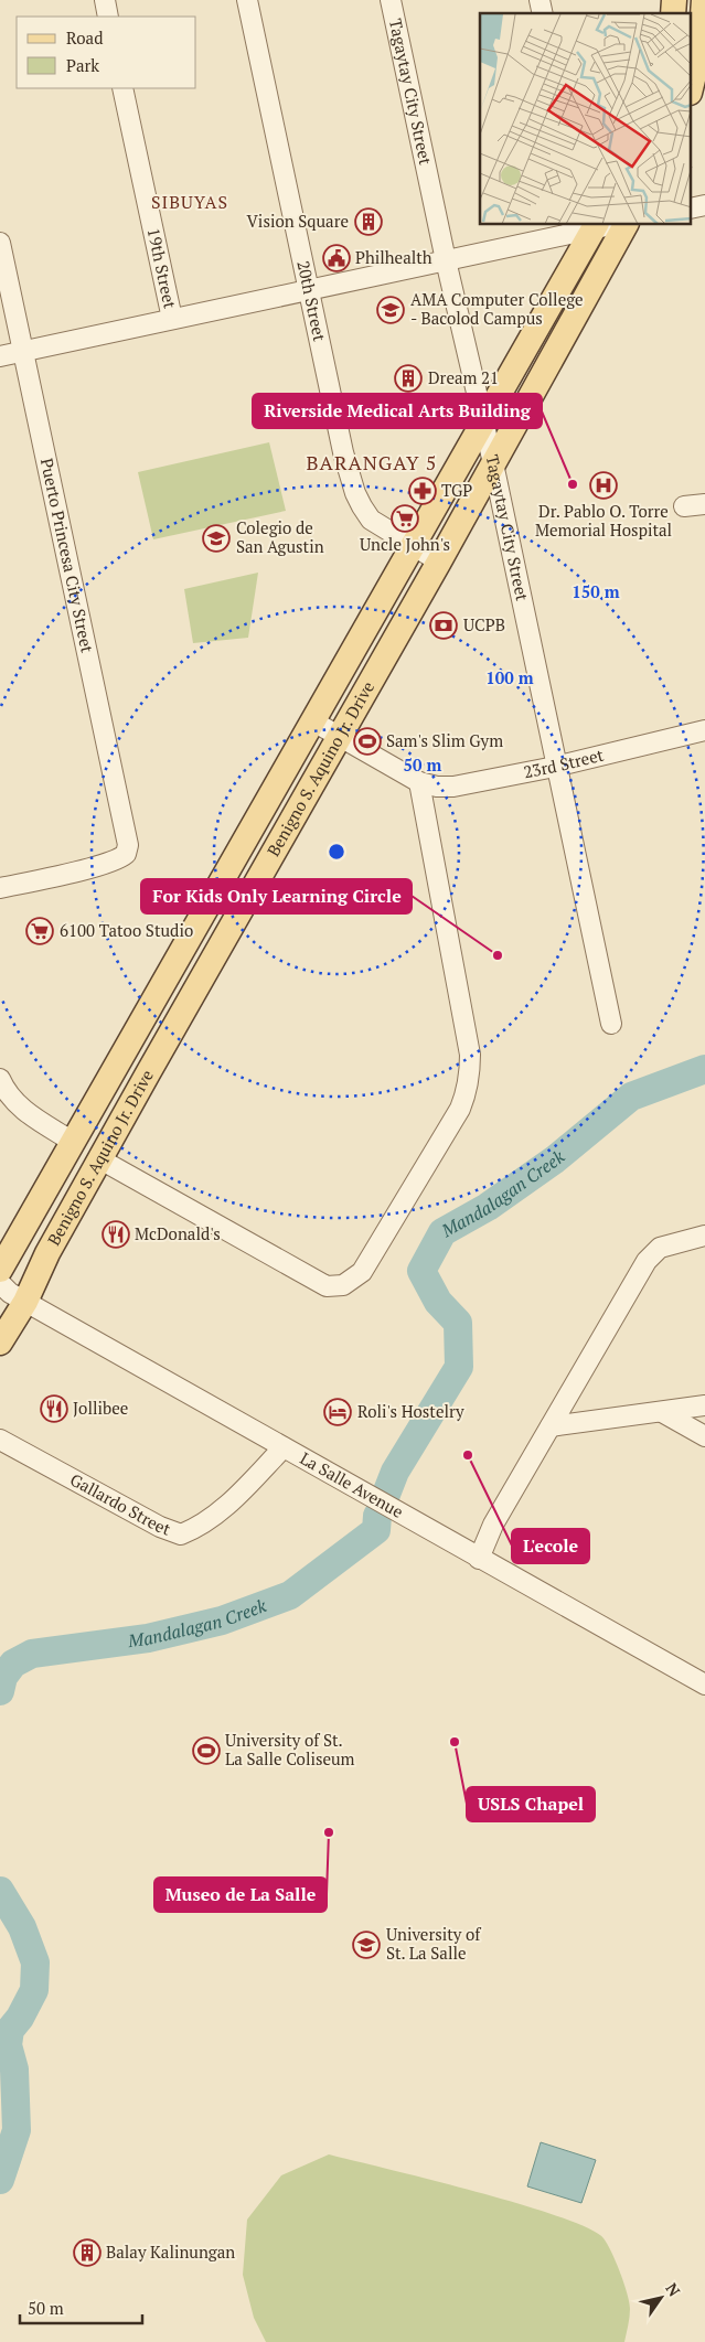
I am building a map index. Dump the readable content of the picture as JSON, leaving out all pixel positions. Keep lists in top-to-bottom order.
{
  "streets": {
    "main road": ["Benigno S. Aquino Jr. Drive"],
    "street": [
      "Tagaytay City Street",
      "19th Street",
      "20th Street",
      "Puerto Princesa City Street",
      "23rd Street",
      "La Salle Avenue",
      "Gallardo Street"
    ]
  },
  "crossings": [
    ["Tagaytay City Street", "23rd Street"],
    ["Tagaytay City Street", "Benigno S. Aquino Jr. Drive"],
    ["20th Street", "Benigno S. Aquino Jr. Drive"],
    ["Benigno S. Aquino Jr. Drive", "La Salle Avenue"],
    ["La Salle Avenue", "Gallardo Street"]
  ],
  "districts": ["SIBUYAS", "BARANGAY 5"],
  "water": ["Mandalagan Creek"],
  "places": {
    "building": ["Vision Square", "Dream 21", "Balay Kalinungan"],
    "public building": ["Philhealth"],
    "school or university": ["AMA Computer College - Bacolod Campus", "Colegio de San Agustin", "University of St. La Salle"],
    "other": [
      "Riverside Medical Arts Building",
      "For Kids Only Learning Circle",
      "L'ecole",
      "USLS Chapel",
      "Museo de La Salle"
    ],
    "hospital": ["Dr. Pablo O. Torre Memorial Hospital"],
    "pharmacy": ["TGP"],
    "supermarket": ["Uncle John's", "6100 Tatoo Studio"],
    "bank": ["UCPB"],
    "sports": ["Sam's Slim Gym", "University of St. La Salle Coliseum"],
    "restaurant": ["McDonald's", "Jollibee"],
    "hotel": ["Roli's Hostelry"]
  },
  "legend": ["Road", "Park"],
  "scale_bar": "50 m",
  "north": "top right",
  "rings": ["150 m", "100 m", "50 m"]
}
